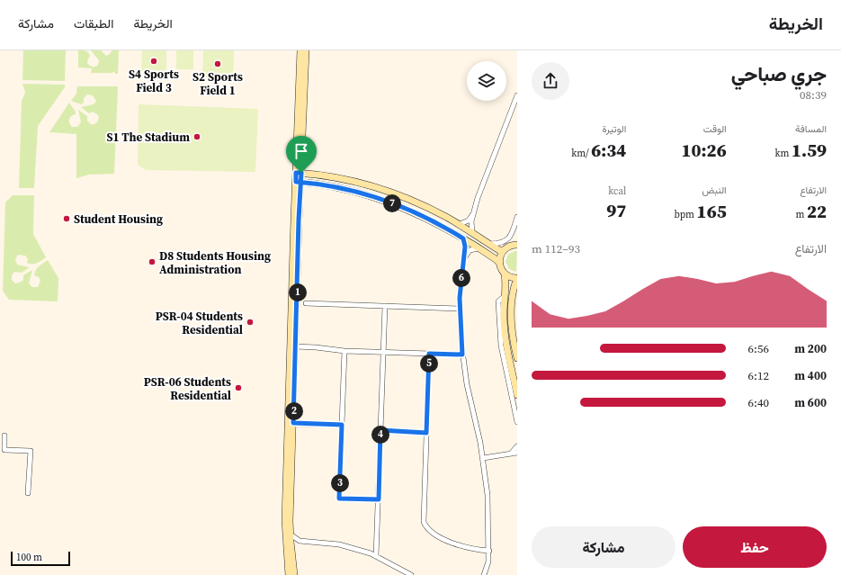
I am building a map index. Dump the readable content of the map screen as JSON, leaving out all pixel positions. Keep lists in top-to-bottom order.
{
  "places": [
    "S4 Sports Field 3",
    "S2 Sports Field 1",
    "S1 The Stadium",
    "Student Housing",
    "D8 Students Housing Administration",
    "PSR-04 Students Residential",
    "PSR-06 Students Residential"
  ],
  "scale_bar": "100 m",
  "page": {
    "header": "الخريطة",
    "nav": ["الخريطة", "الطبقات", "مشاركة"],
    "heading": ["جري صباحي", "08:39"],
    "stats": [
      ["المسافة", "1.59 km"],
      ["الوقت", "10:26"],
      ["الوتيرة", "6:34 /km"],
      ["الارتفاع", "22 m"],
      ["النبض", "165 bpm"],
      ["kcal", "97"]
    ],
    "pins": [
      "7",
      "6",
      "1",
      "5",
      "2",
      "4",
      "3"
    ],
    "chart": ["الارتفاع", "93–112 m"],
    "list": [
      {
        "name": "200 m",
        "note": "6:56"
      },
      {
        "name": "400 m",
        "note": "6:12"
      },
      {
        "name": "600 m",
        "note": "6:40"
      }
    ],
    "buttons": ["حفظ", "مشاركة"],
    "scale": "100 m"
  }
}
